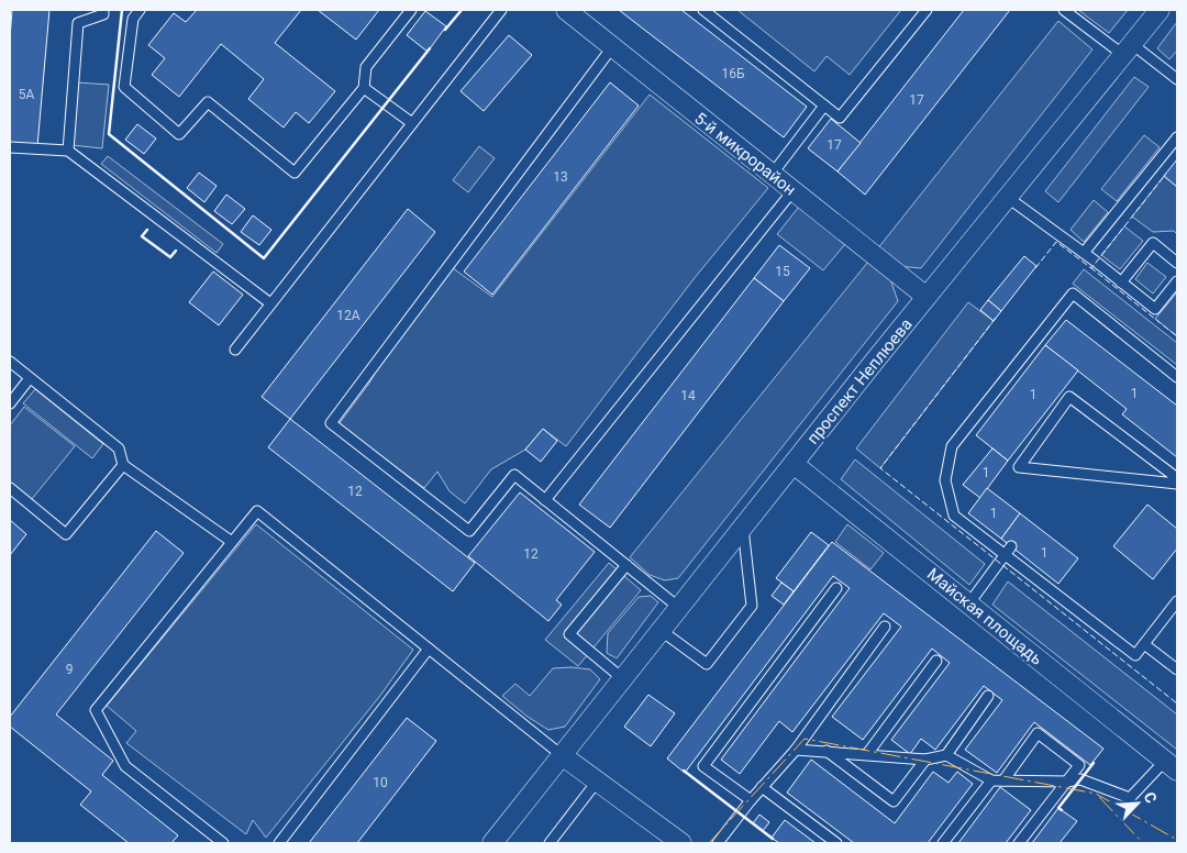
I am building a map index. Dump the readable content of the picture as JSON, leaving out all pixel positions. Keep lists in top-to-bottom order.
{
  "streets": {
    "street": ["5-й микрорайон", "проспект Неплюева", "Майская площадь"]
  },
  "crossings": [
    ["5-й микрорайон", "проспект Неплюева"],
    ["проспект Неплюева", "Майская площадь"]
  ],
  "house_numbers": [
    "16Б",
    "5А",
    "17",
    "17",
    "13",
    "15",
    "12А",
    "1",
    "1",
    "14",
    "1",
    "12",
    "1",
    "1",
    "12",
    "9",
    "10"
  ],
  "north": "top right"
}
